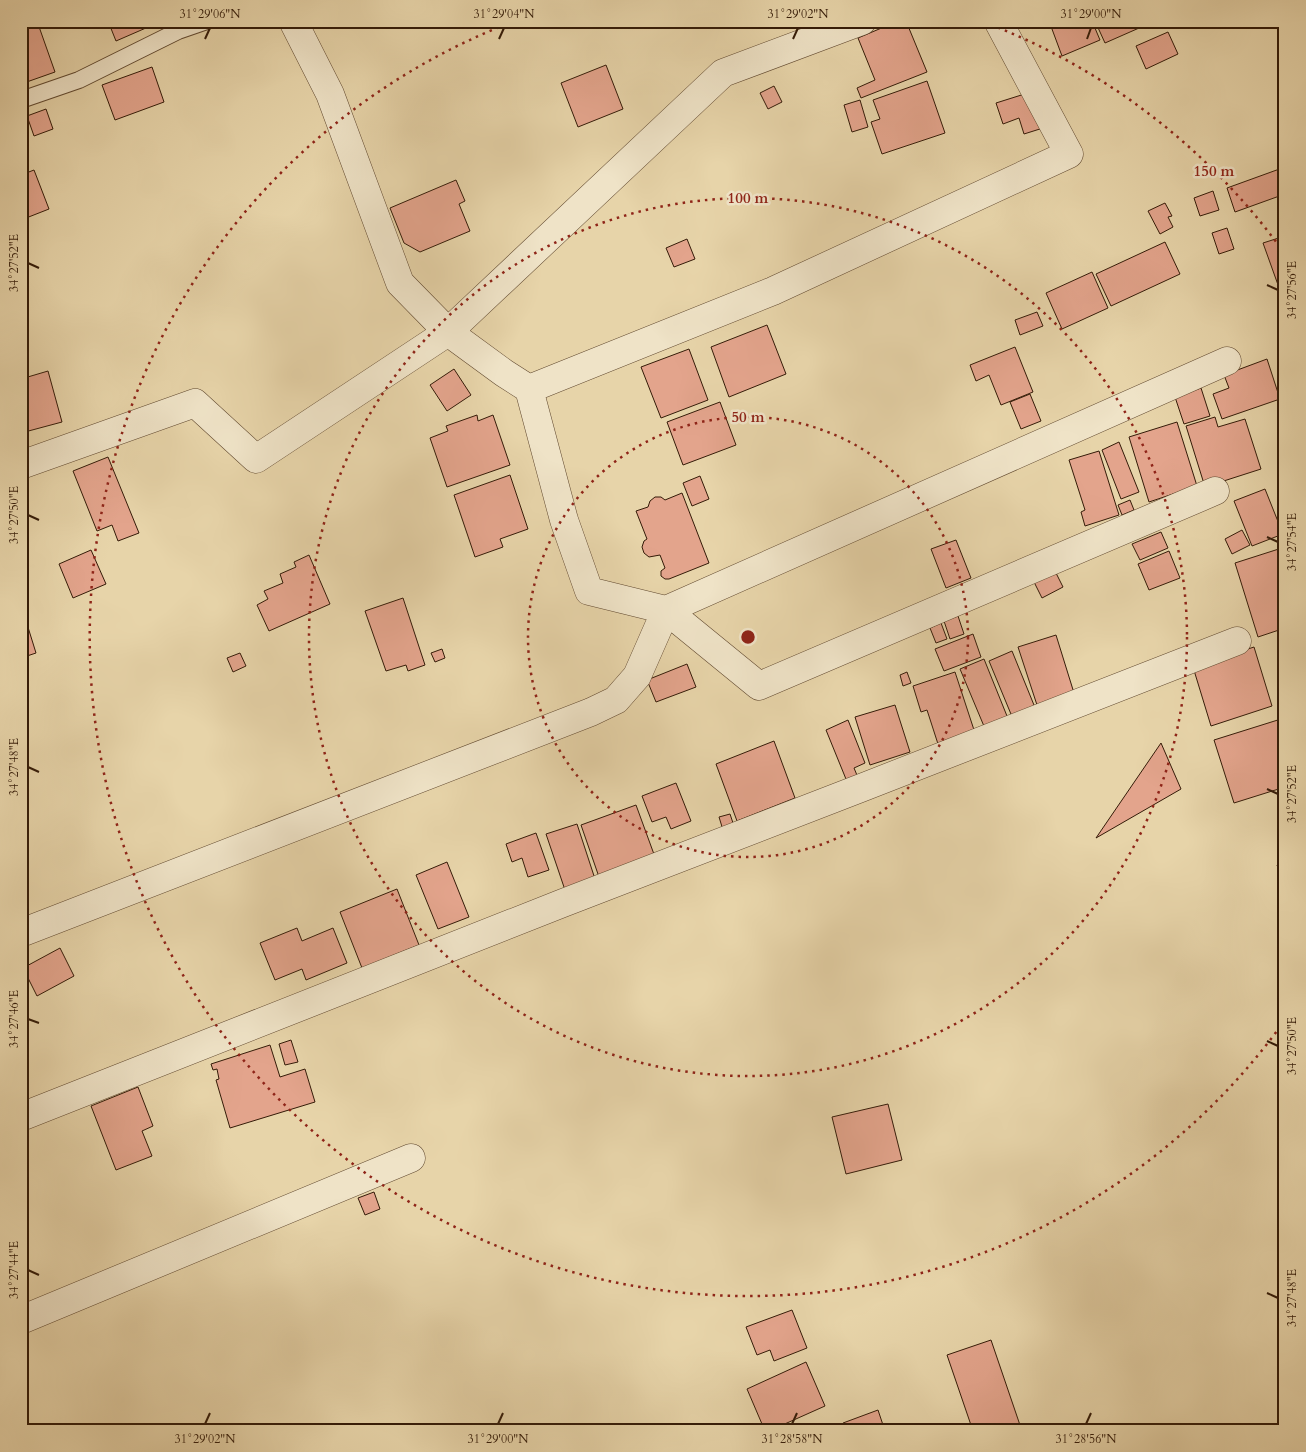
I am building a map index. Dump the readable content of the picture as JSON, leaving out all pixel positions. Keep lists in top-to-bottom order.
{
  "coordinates": [
    "31°29'06\"N",
    "31°29'04\"N",
    "31°29'02\"N",
    "31°29'00\"N",
    "34°27'52\"E",
    "34°27'56\"E",
    "34°27'50\"E",
    "34°27'54\"E",
    "34°27'48\"E",
    "34°27'46\"E",
    "34°27'44\"E",
    "31°28'58\"N",
    "31°28'56\"N"
  ],
  "rings": ["150 m", "100 m", "50 m"]
}
